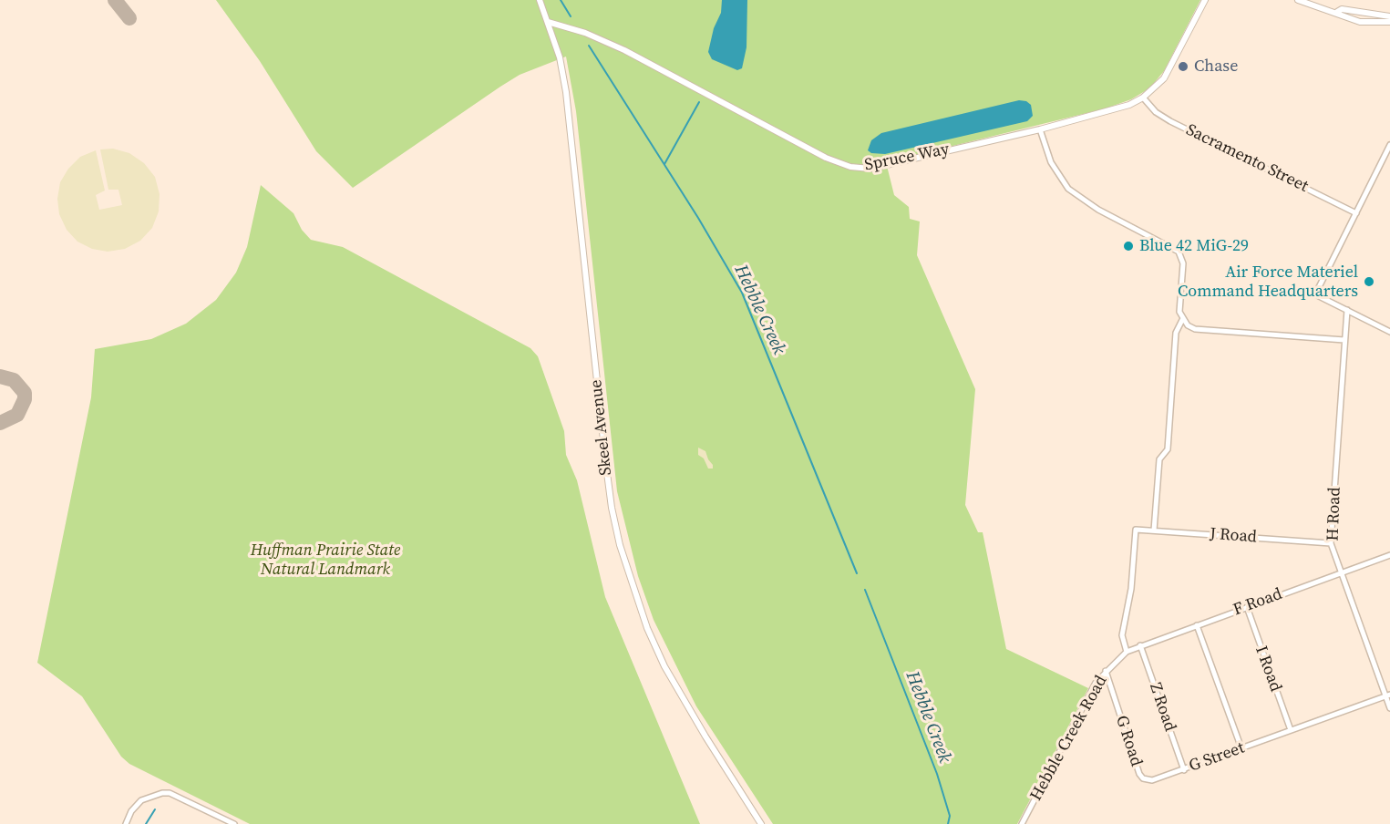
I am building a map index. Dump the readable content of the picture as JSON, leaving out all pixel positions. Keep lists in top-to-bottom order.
{
  "streets": {
    "street": [
      "Spruce Way",
      "Sacramento Street",
      "Skeel Avenue",
      "H Road",
      "J Road",
      "F Road",
      "I Road",
      "Z Road",
      "Hebble Creek Road",
      "G Road",
      "G Street"
    ]
  },
  "crossings": [
    ["Spruce Way", "Sacramento Street"],
    ["Spruce Way", "Skeel Avenue"],
    ["H Road", "J Road"],
    ["H Road", "F Road"],
    ["J Road", "F Road"],
    ["J Road", "Hebble Creek Road"],
    ["F Road", "I Road"],
    ["F Road", "Z Road"],
    ["F Road", "Hebble Creek Road"],
    ["I Road", "G Street"],
    ["Z Road", "G Street"],
    ["Hebble Creek Road", "G Road"],
    ["G Road", "G Street"]
  ],
  "water": ["Hebble Creek"],
  "parks": ["Huffman Prairie State Natural Landmark"],
  "places": ["Chase", "Blue 42 MiG-29", "Air Force Materiel Command Headquarters"]
}
